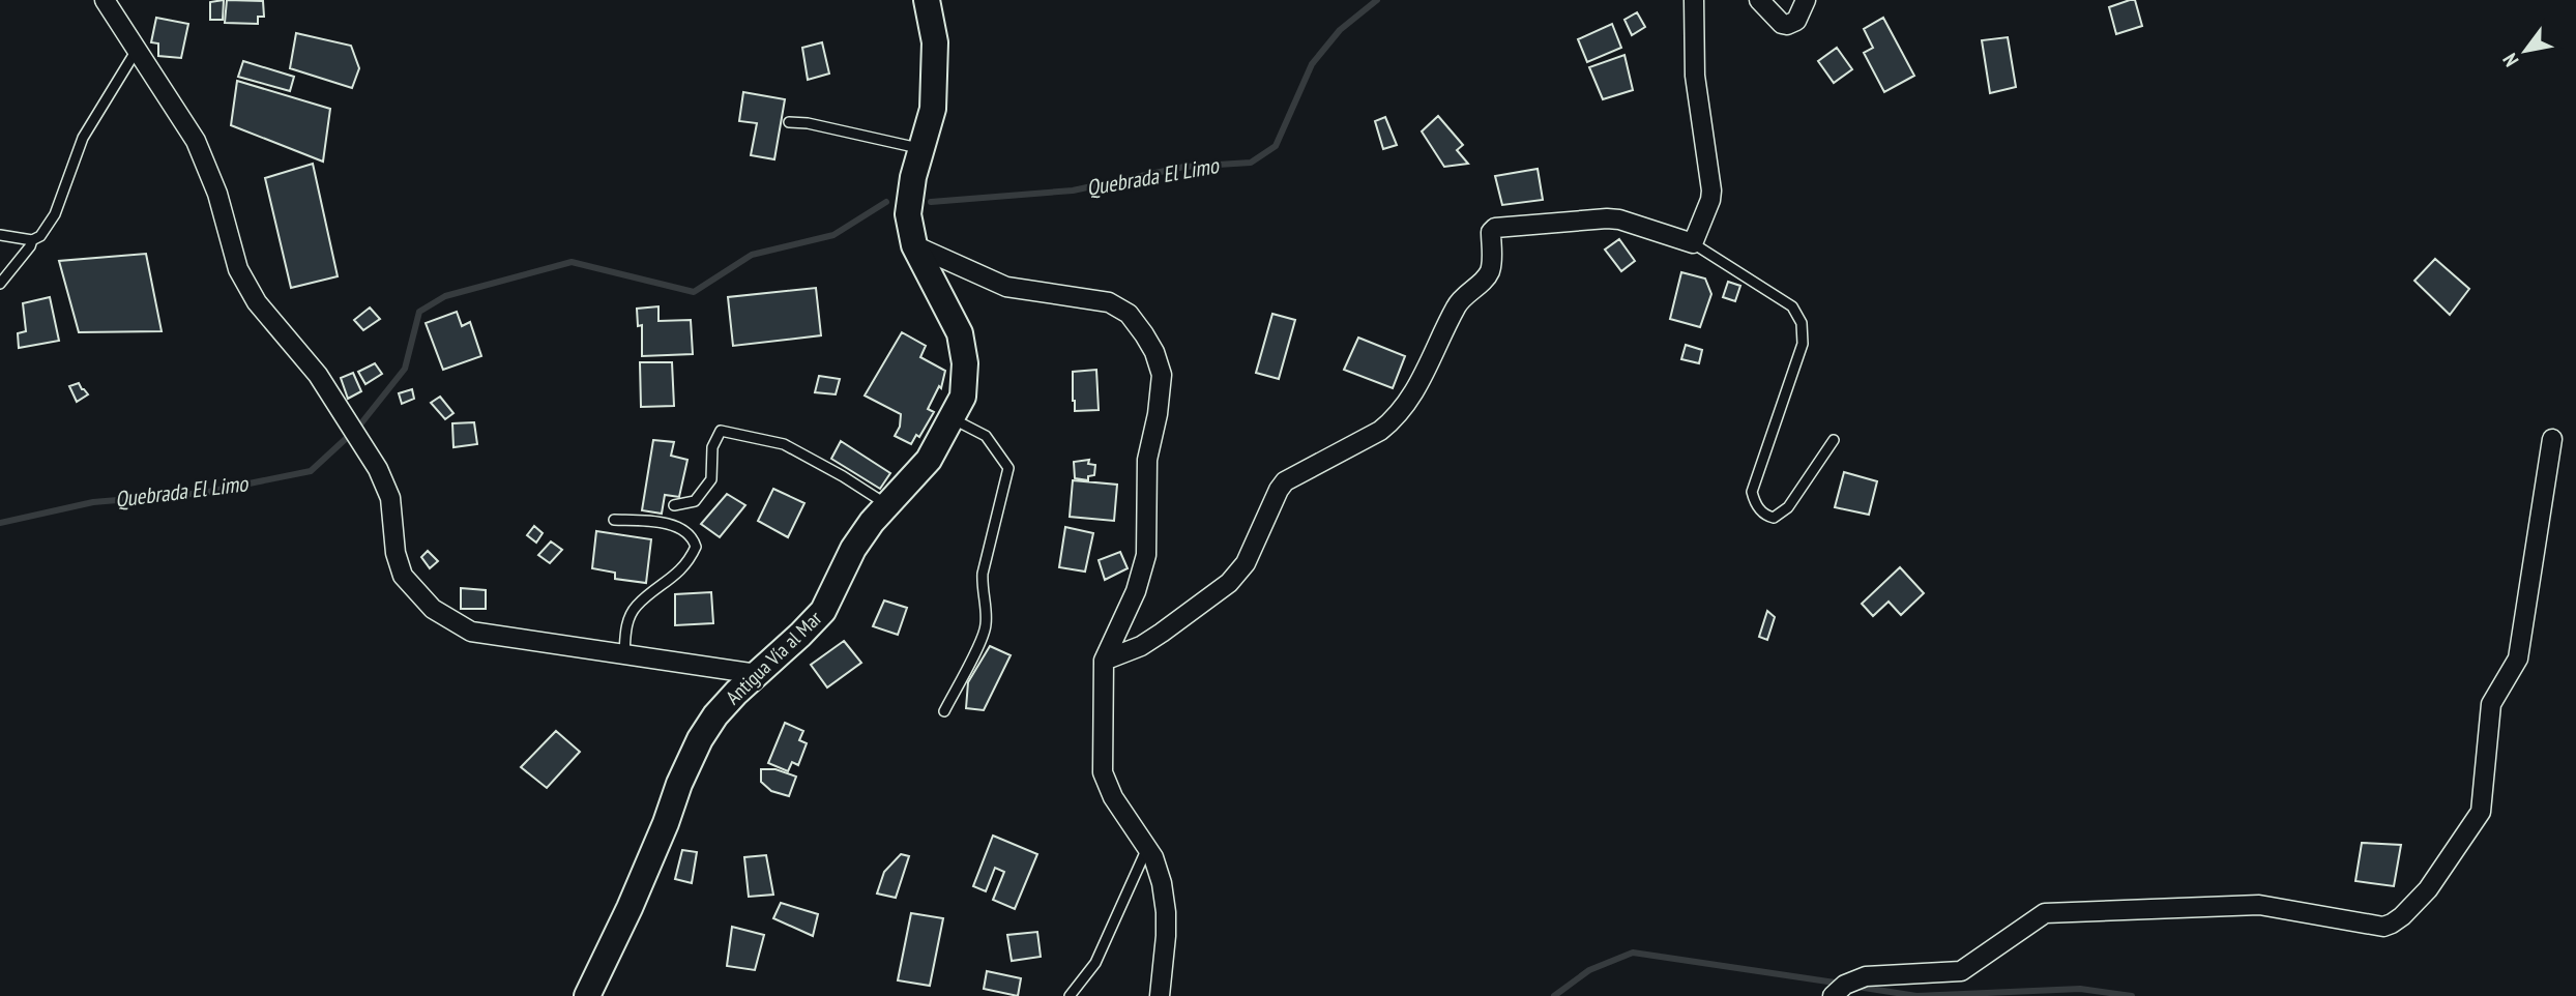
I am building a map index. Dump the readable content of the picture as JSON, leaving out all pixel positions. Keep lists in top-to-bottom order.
{
  "streets": {
    "main road": ["Antigua Vía al Mar"]
  },
  "water": ["Quebrada El Limo"],
  "north": "bottom left"
}
